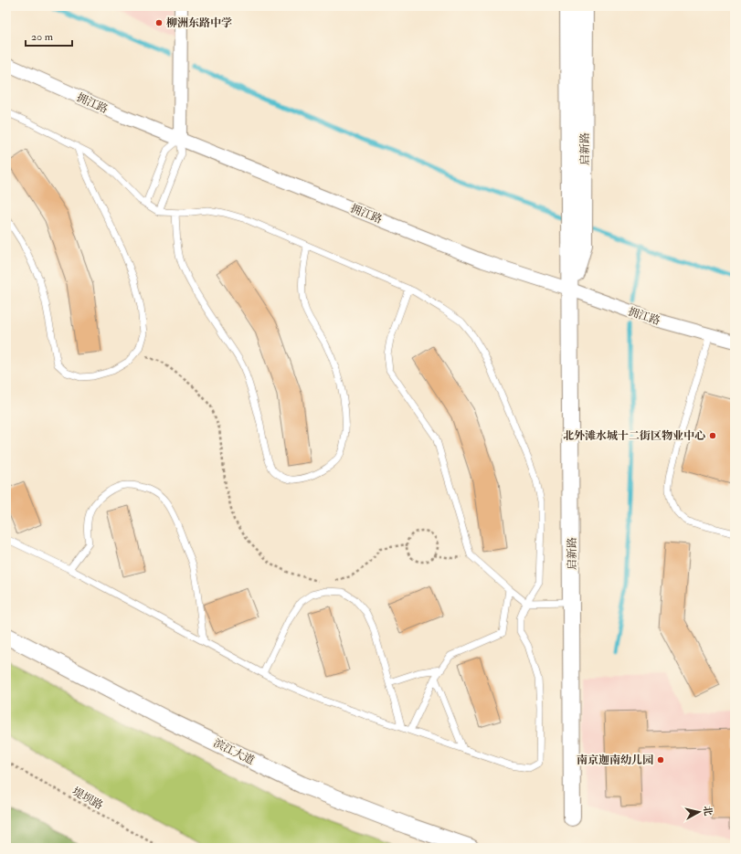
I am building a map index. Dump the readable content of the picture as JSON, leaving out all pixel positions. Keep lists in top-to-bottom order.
{
  "streets": {
    "street": ["拥江路", "启新路", "滨江大道"],
    "path": ["堤坝路"]
  },
  "crossings": [
    ["拥江路", "启新路"]
  ],
  "places": ["柳洲东路中学", "北外滩水城十二街区物业中心", "南京迦南幼儿园"],
  "scale_bar": "20 m",
  "north": "right"
}
